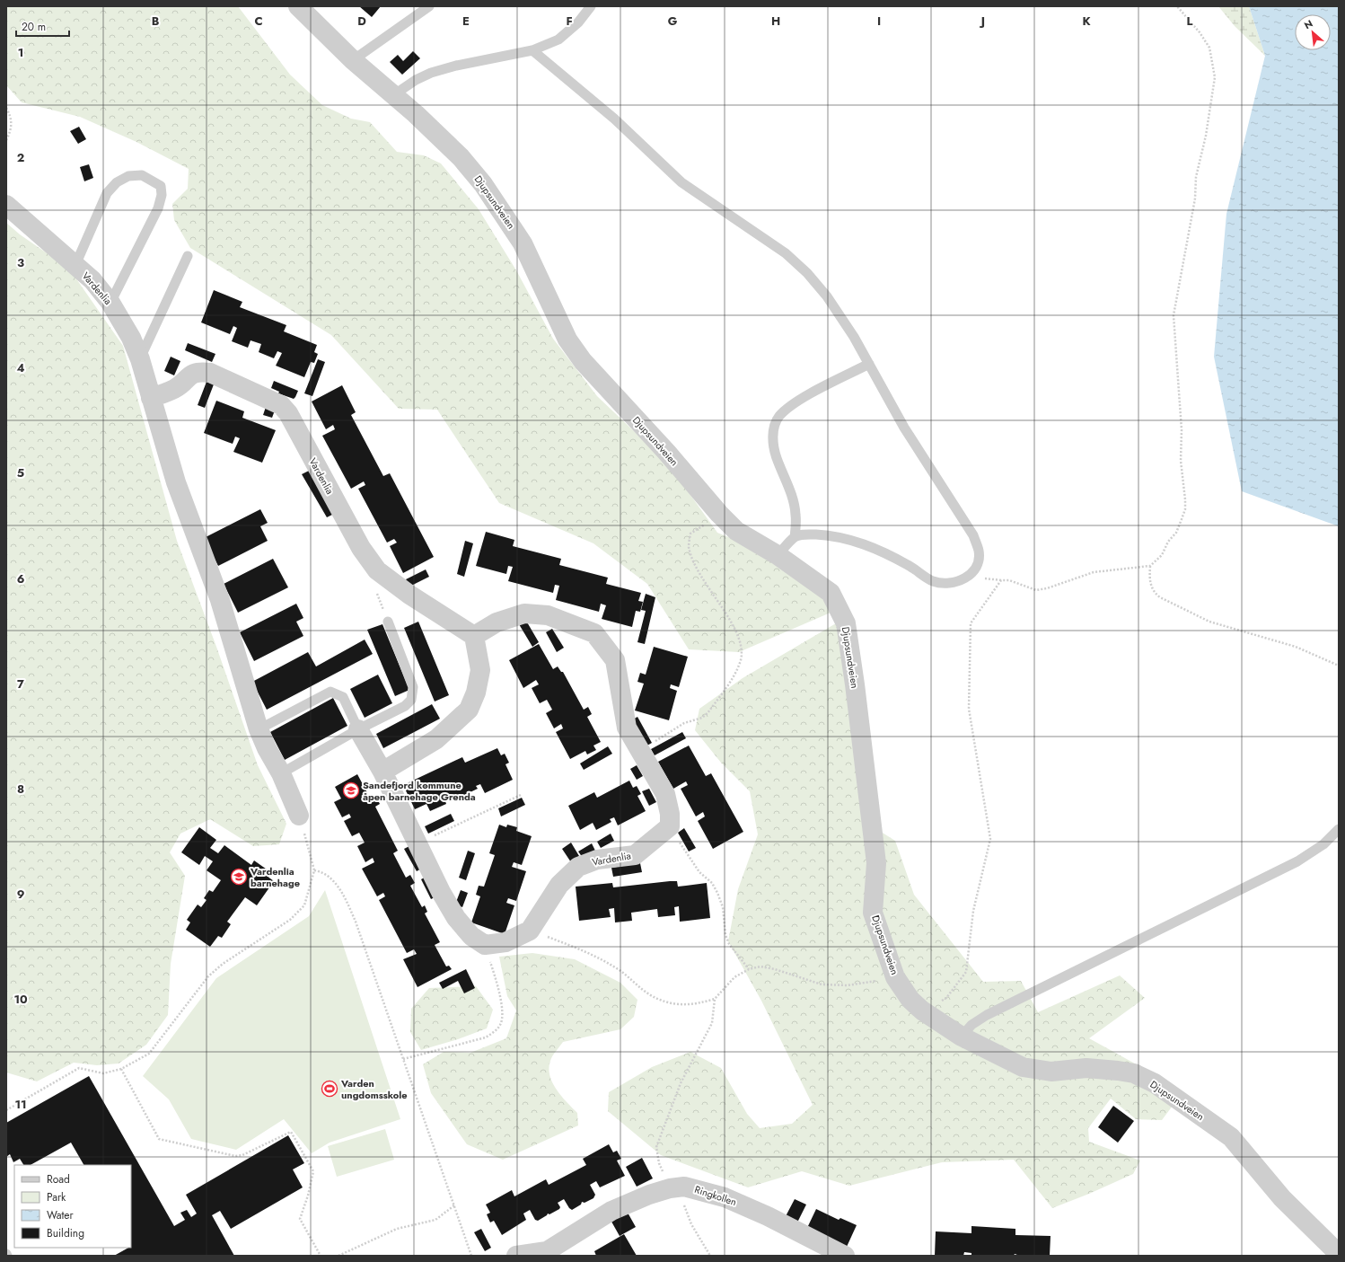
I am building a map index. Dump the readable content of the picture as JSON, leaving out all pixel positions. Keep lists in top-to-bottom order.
{
  "streets": {
    "street": ["Djupsundveien", "Vardenlia", "Ringkollen"]
  },
  "places": {
    "school or university": ["Sandefjord kommune åpen barnehage Grenda", "Vardenlia barnehage"],
    "sports": ["Varden ungdomsskole"]
  },
  "legend": [
    "Road",
    "Park",
    "Water",
    "Building"
  ],
  "scale_bar": "20 m",
  "north": "top left",
  "grid": {
    "columns": [
      "B",
      "C",
      "D",
      "E",
      "F",
      "G",
      "H",
      "I",
      "J",
      "K",
      "L"
    ],
    "rows": [
      "1",
      "2",
      "3",
      "4",
      "5",
      "6",
      "7",
      "8",
      "9",
      "10",
      "11"
    ]
  }
}
